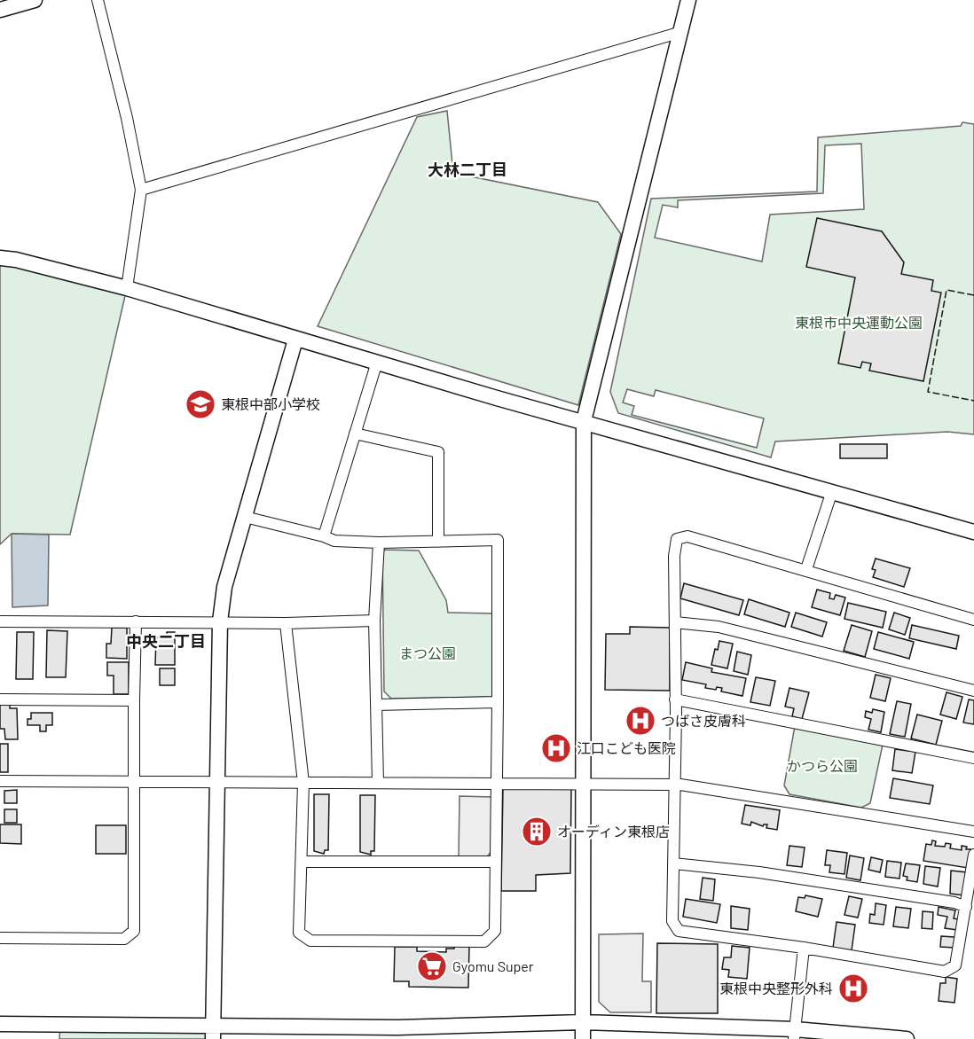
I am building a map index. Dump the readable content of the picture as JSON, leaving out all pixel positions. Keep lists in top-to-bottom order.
{
  "districts": ["大林二丁目", "中央二丁目"],
  "parks": ["東根市中央運動公園", "まつ公園", "かつら公園"],
  "places": {
    "school or university": ["東根中部小学校"],
    "hospital": ["つばさ皮膚科", "江口こども医院", "東根中央整形外科"],
    "building": ["オーディン東根店"],
    "supermarket": ["Gyomu Super"]
  }
}
